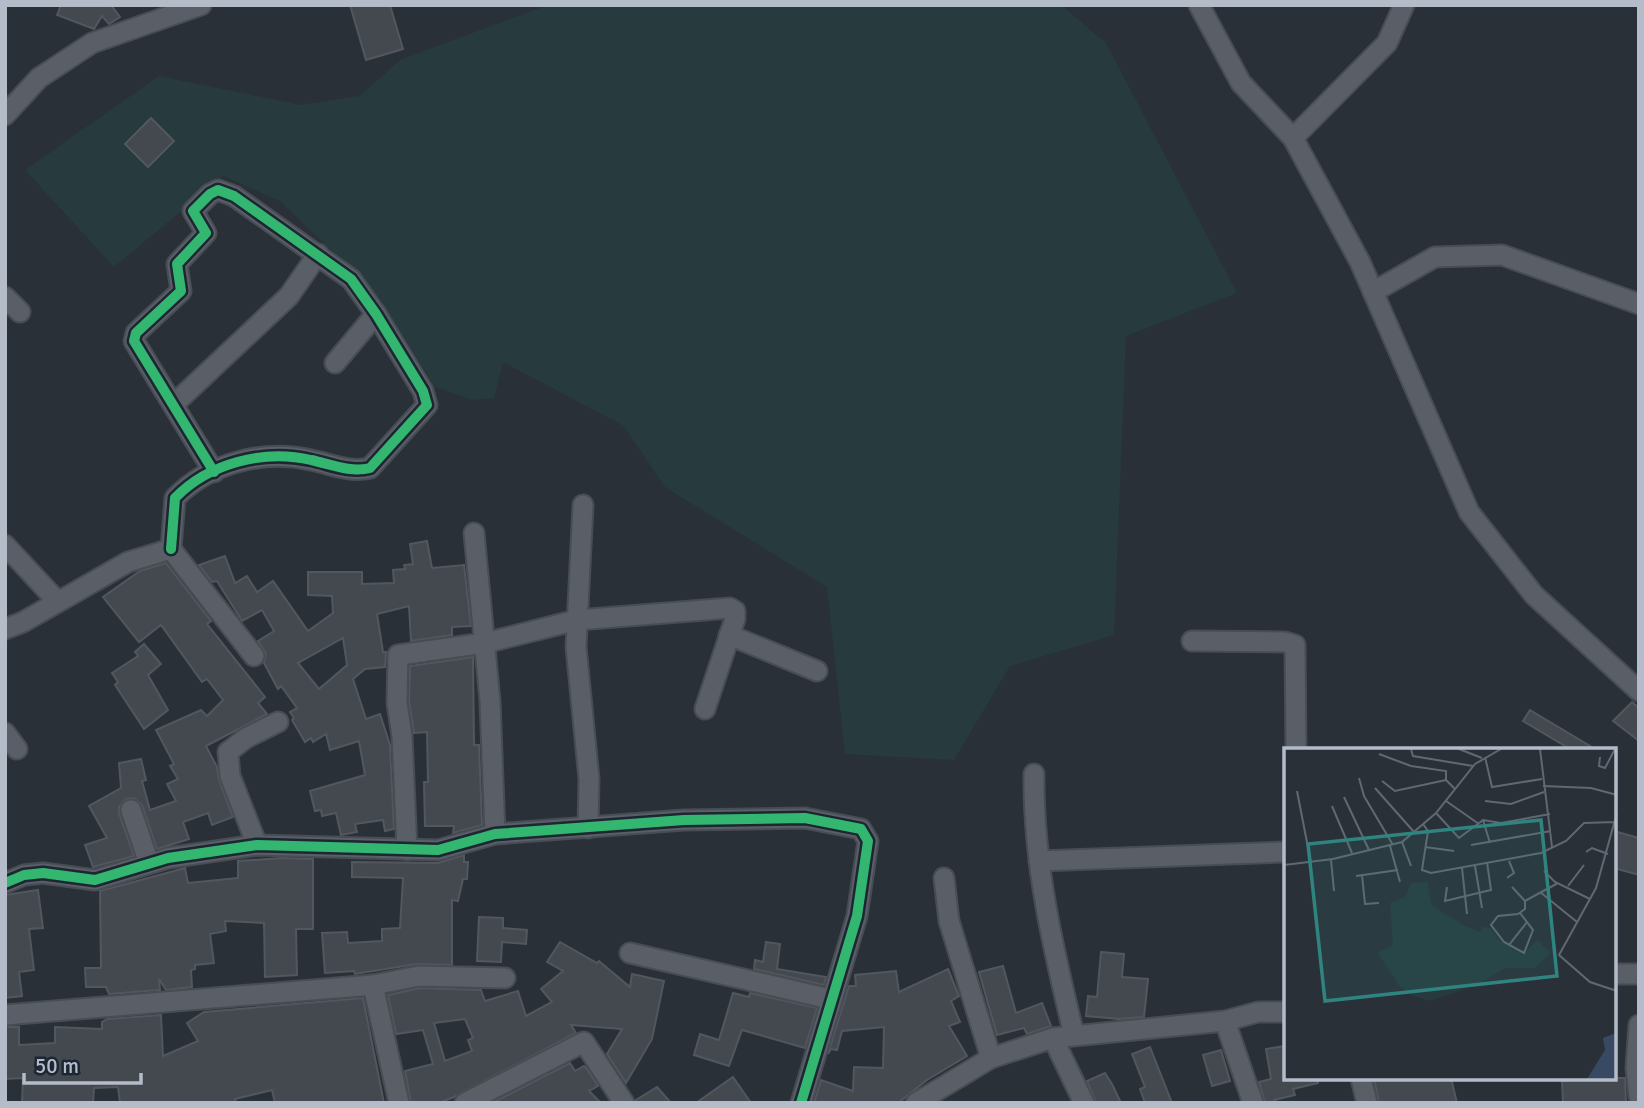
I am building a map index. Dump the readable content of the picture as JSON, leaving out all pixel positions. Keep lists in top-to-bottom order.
{
  "scale_bar": "50 m"
}
